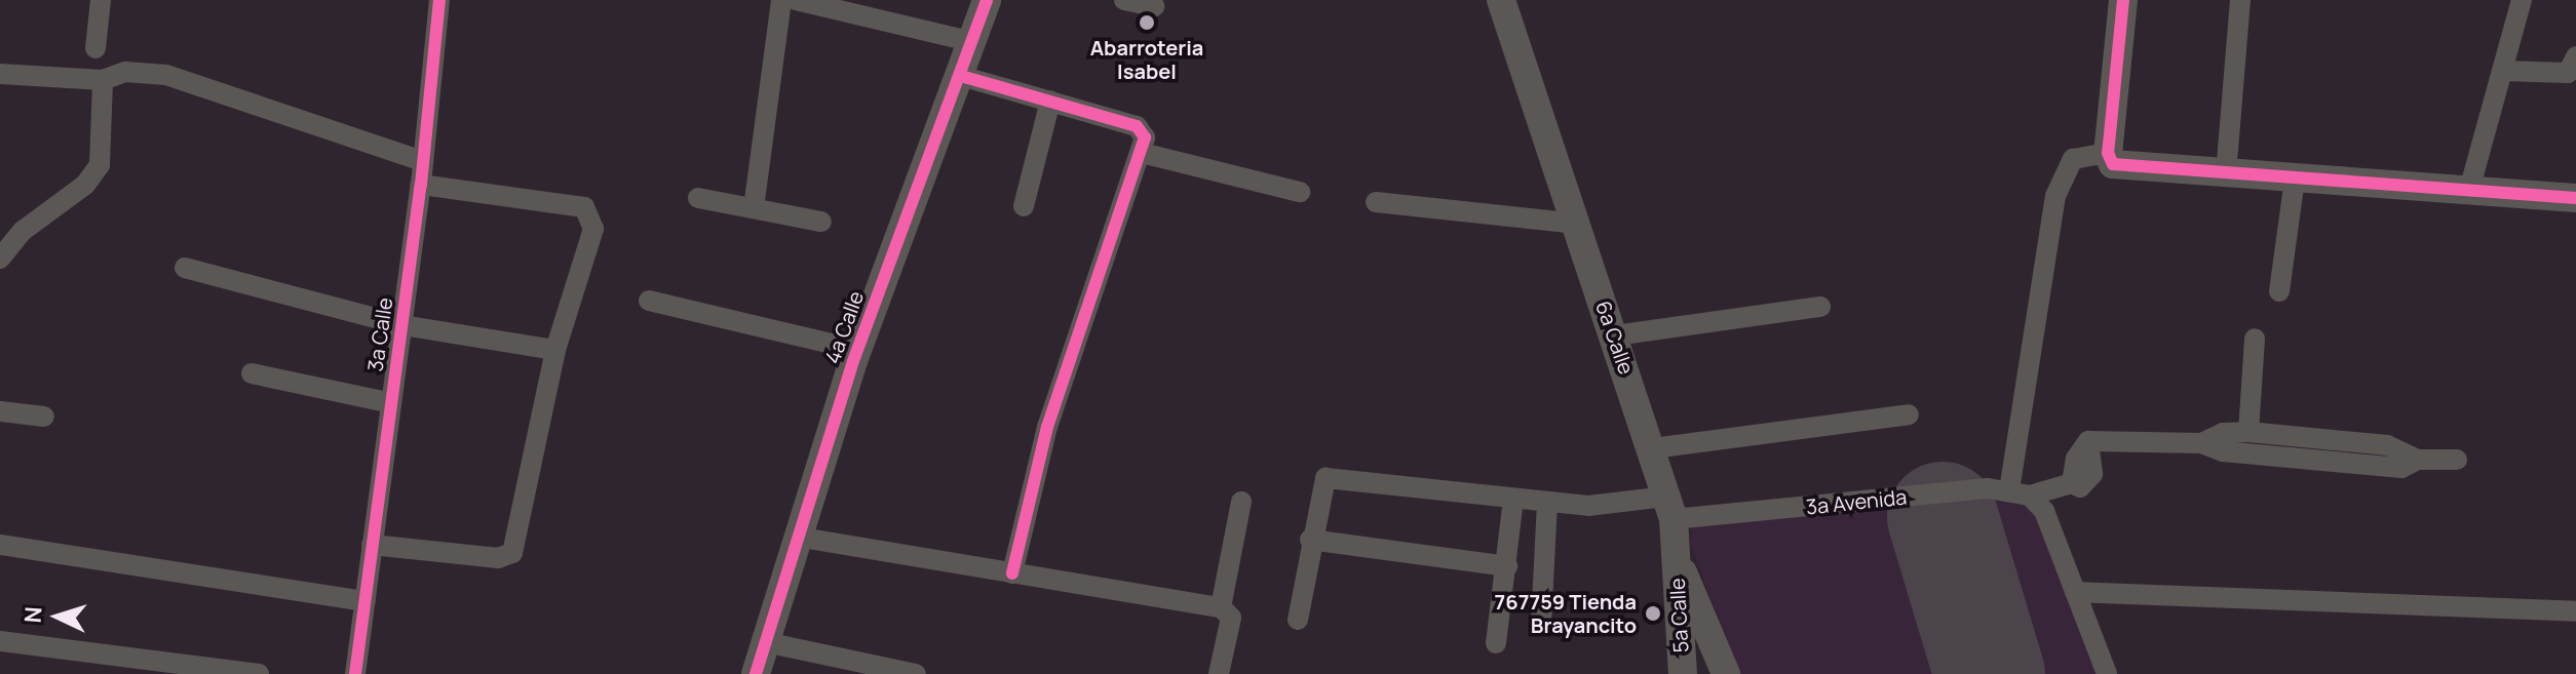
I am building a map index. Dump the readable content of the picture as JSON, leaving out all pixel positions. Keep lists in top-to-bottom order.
{
  "streets": {
    "street": [
      "4a Calle",
      "3a Calle",
      "6a Calle",
      "3a Avenida",
      "5a Calle"
    ]
  },
  "crossings": [
    ["6a Calle", "3a Avenida"],
    ["6a Calle", "5a Calle"]
  ],
  "places": ["Abarroteria Isabel", "767759 Tienda Brayancito"],
  "north": "left"
}
